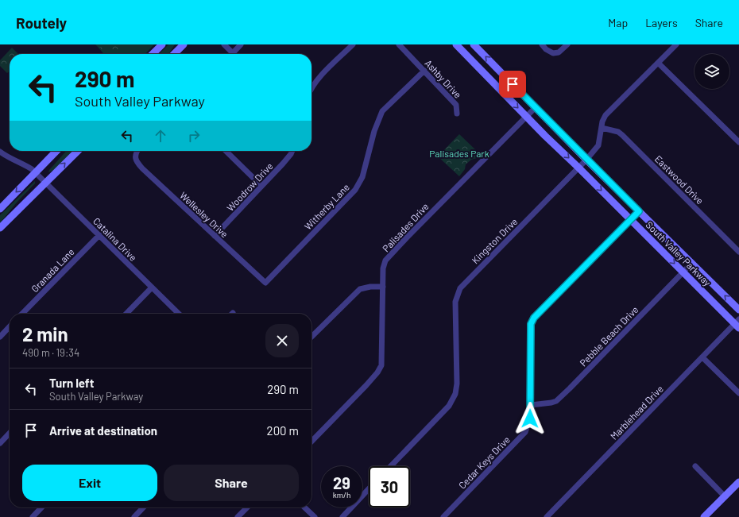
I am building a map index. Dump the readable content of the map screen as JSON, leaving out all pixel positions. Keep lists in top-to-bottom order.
{
  "streets": {
    "main road": ["South Valley Parkway"],
    "street": [
      "Ashby Drive",
      "Eastwood Drive",
      "Woodrow Drive",
      "Witherby Lane",
      "Wellesley Drive",
      "Palisades Drive",
      "Catalina Drive",
      "Kingston Drive",
      "Granada Lane",
      "Pebble Beach Drive",
      "Marblehead Drive",
      "Cedar Keys Drive"
    ]
  },
  "crossings": [
    ["Ashby Drive", "Witherby Lane"],
    ["Eastwood Drive", "Kingston Drive"],
    ["Woodrow Drive", "Wellesley Drive"],
    ["Witherby Lane", "Wellesley Drive"],
    ["Palisades Drive", "South Valley Parkway"],
    ["Catalina Drive", "Granada Lane"],
    ["Kingston Drive", "South Valley Parkway"],
    ["South Valley Parkway", "Pebble Beach Drive"],
    ["South Valley Parkway", "Marblehead Drive"],
    ["South Valley Parkway", "Cedar Keys Drive"],
    ["Pebble Beach Drive", "Cedar Keys Drive"]
  ],
  "parks": ["Palisades Park"],
  "page": {
    "header": "Routely",
    "nav": ["Map", "Layers", "Share"],
    "turn": ["290 m", "South Valley Parkway"],
    "heading": ["2 min", "490 m · 19:34"],
    "list": [
      {
        "name": "Turn left",
        "note": "South Valley Parkway",
        "value": "290 m"
      },
      {
        "name": "Arrive at destination",
        "value": "200 m"
      }
    ],
    "buttons": ["Exit", "Share"],
    "speed": "29 km/h",
    "limit": "30"
  }
}
